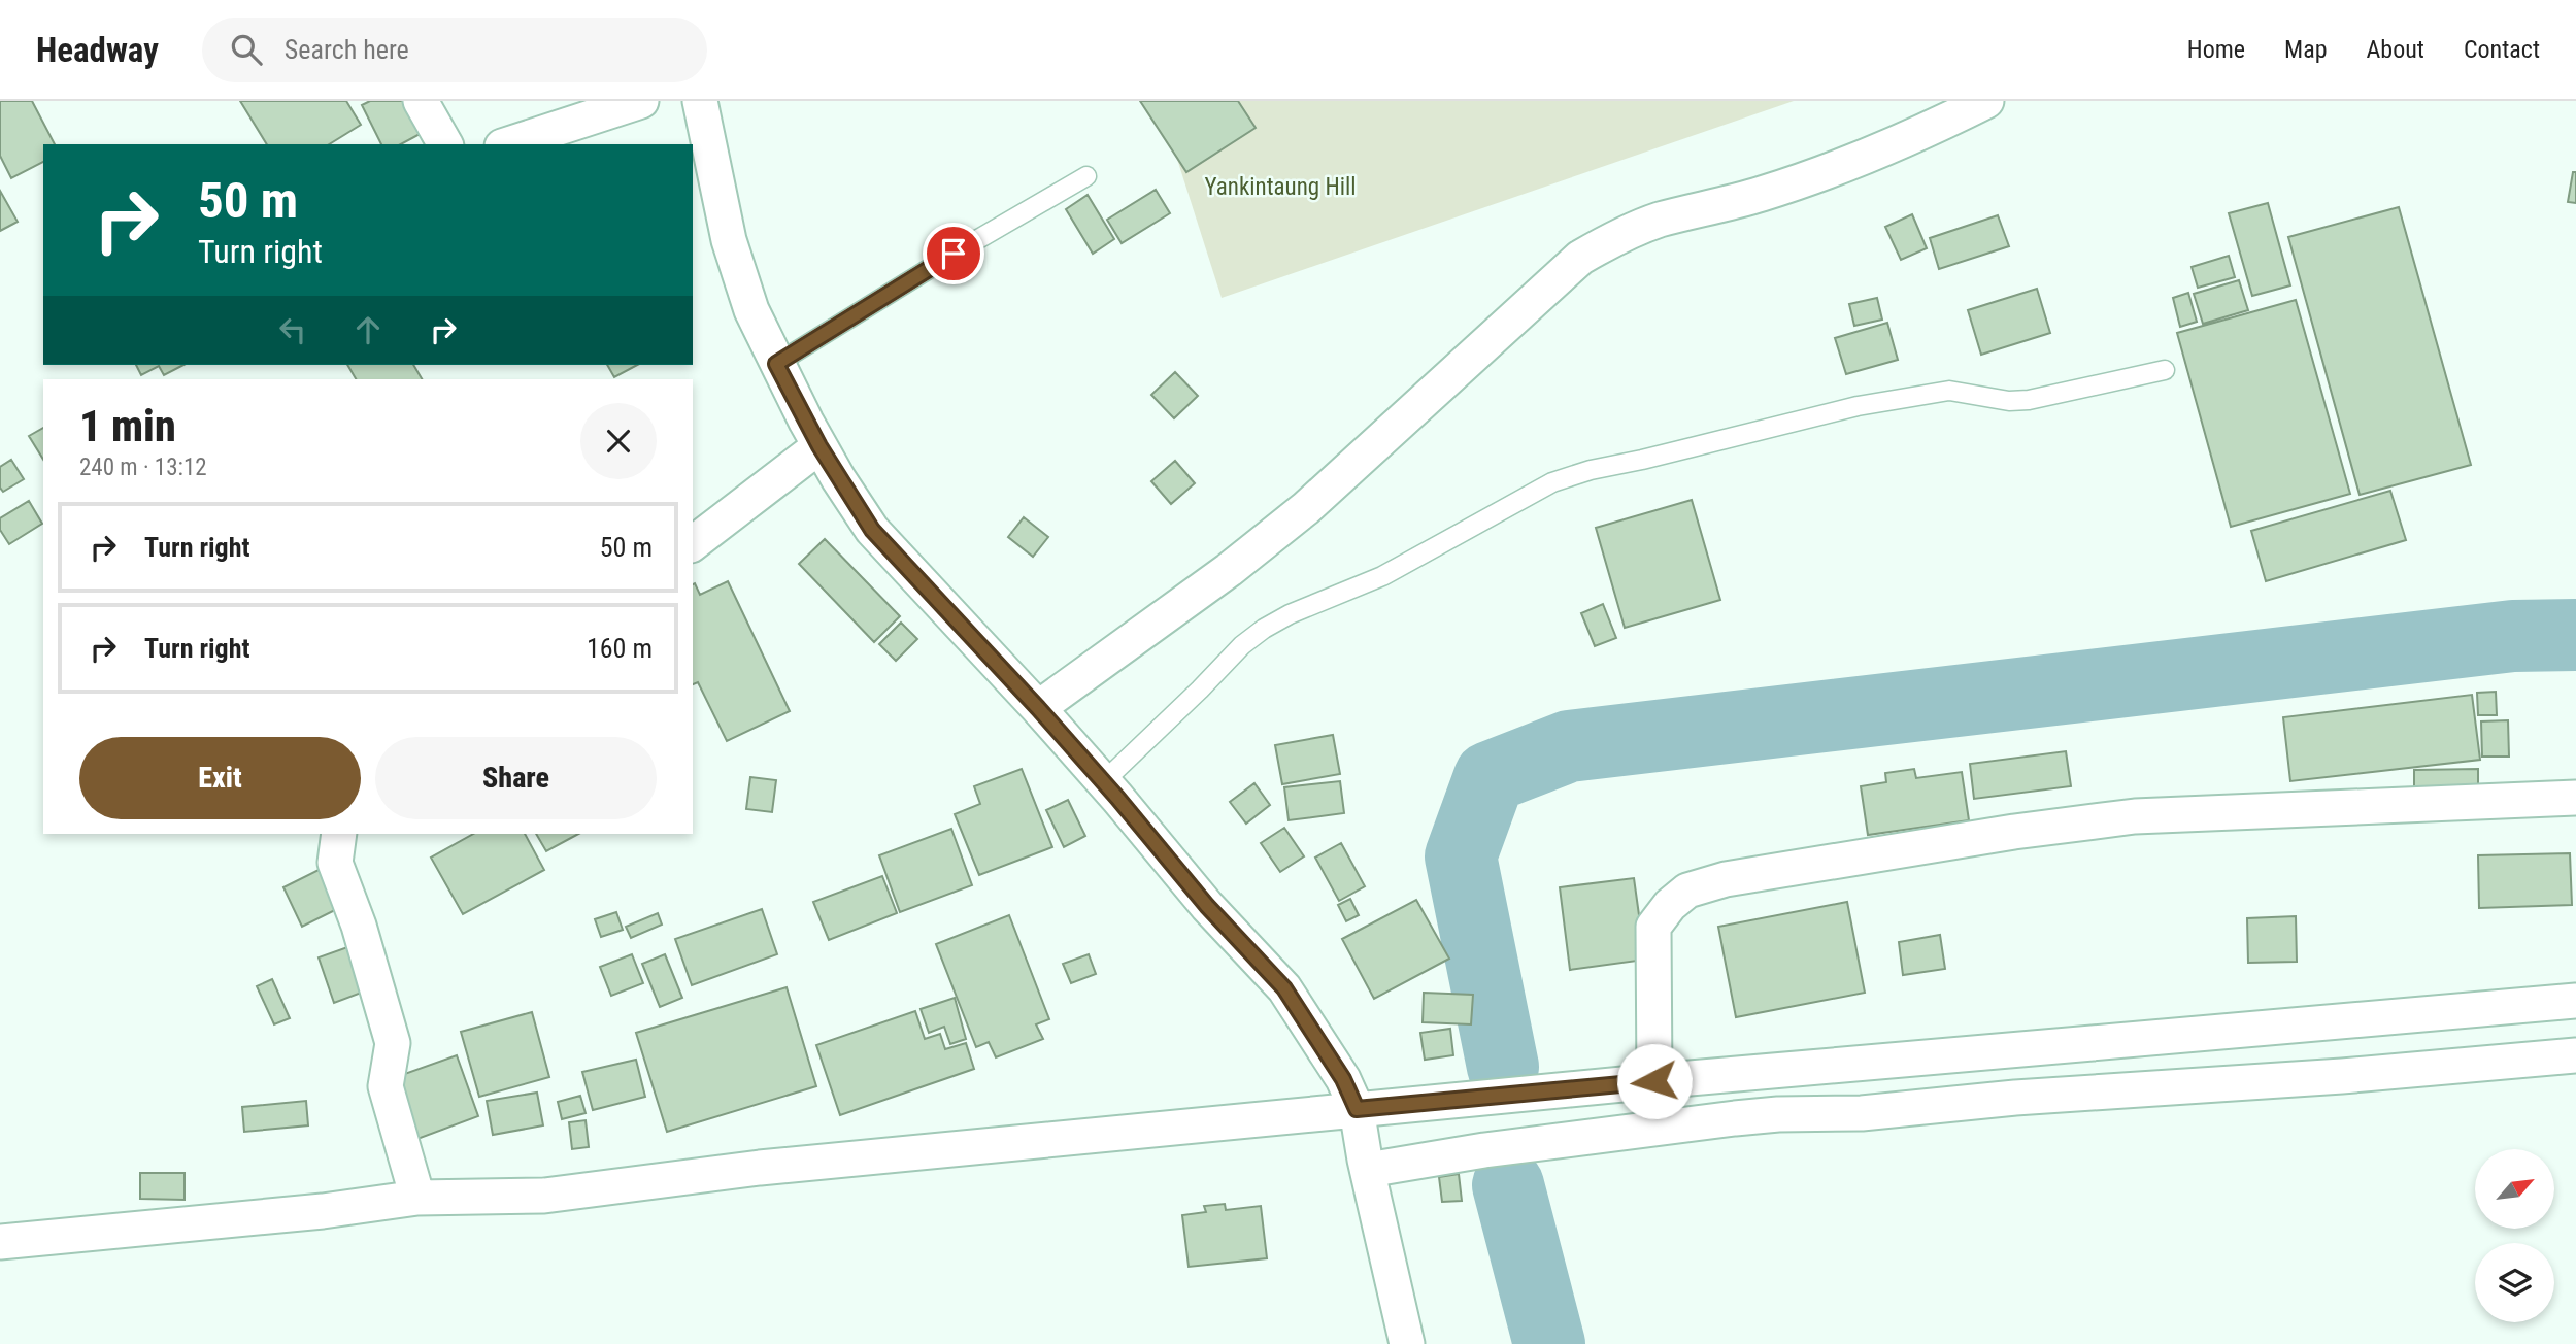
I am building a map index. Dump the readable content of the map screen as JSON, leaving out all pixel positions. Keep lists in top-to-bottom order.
{
  "parks": ["Yankintaung Hill"],
  "north": "top right",
  "page": {
    "header": "Headway",
    "search": "Search here",
    "nav": [
      "Home",
      "Map",
      "About",
      "Contact"
    ],
    "turn": ["50 m", "Turn right"],
    "heading": ["1 min", "240 m · 13:12"],
    "list": [
      {
        "name": "Turn right",
        "value": "50 m"
      },
      {
        "name": "Turn right",
        "value": "160 m"
      }
    ],
    "buttons": ["Exit", "Share"]
  }
}
